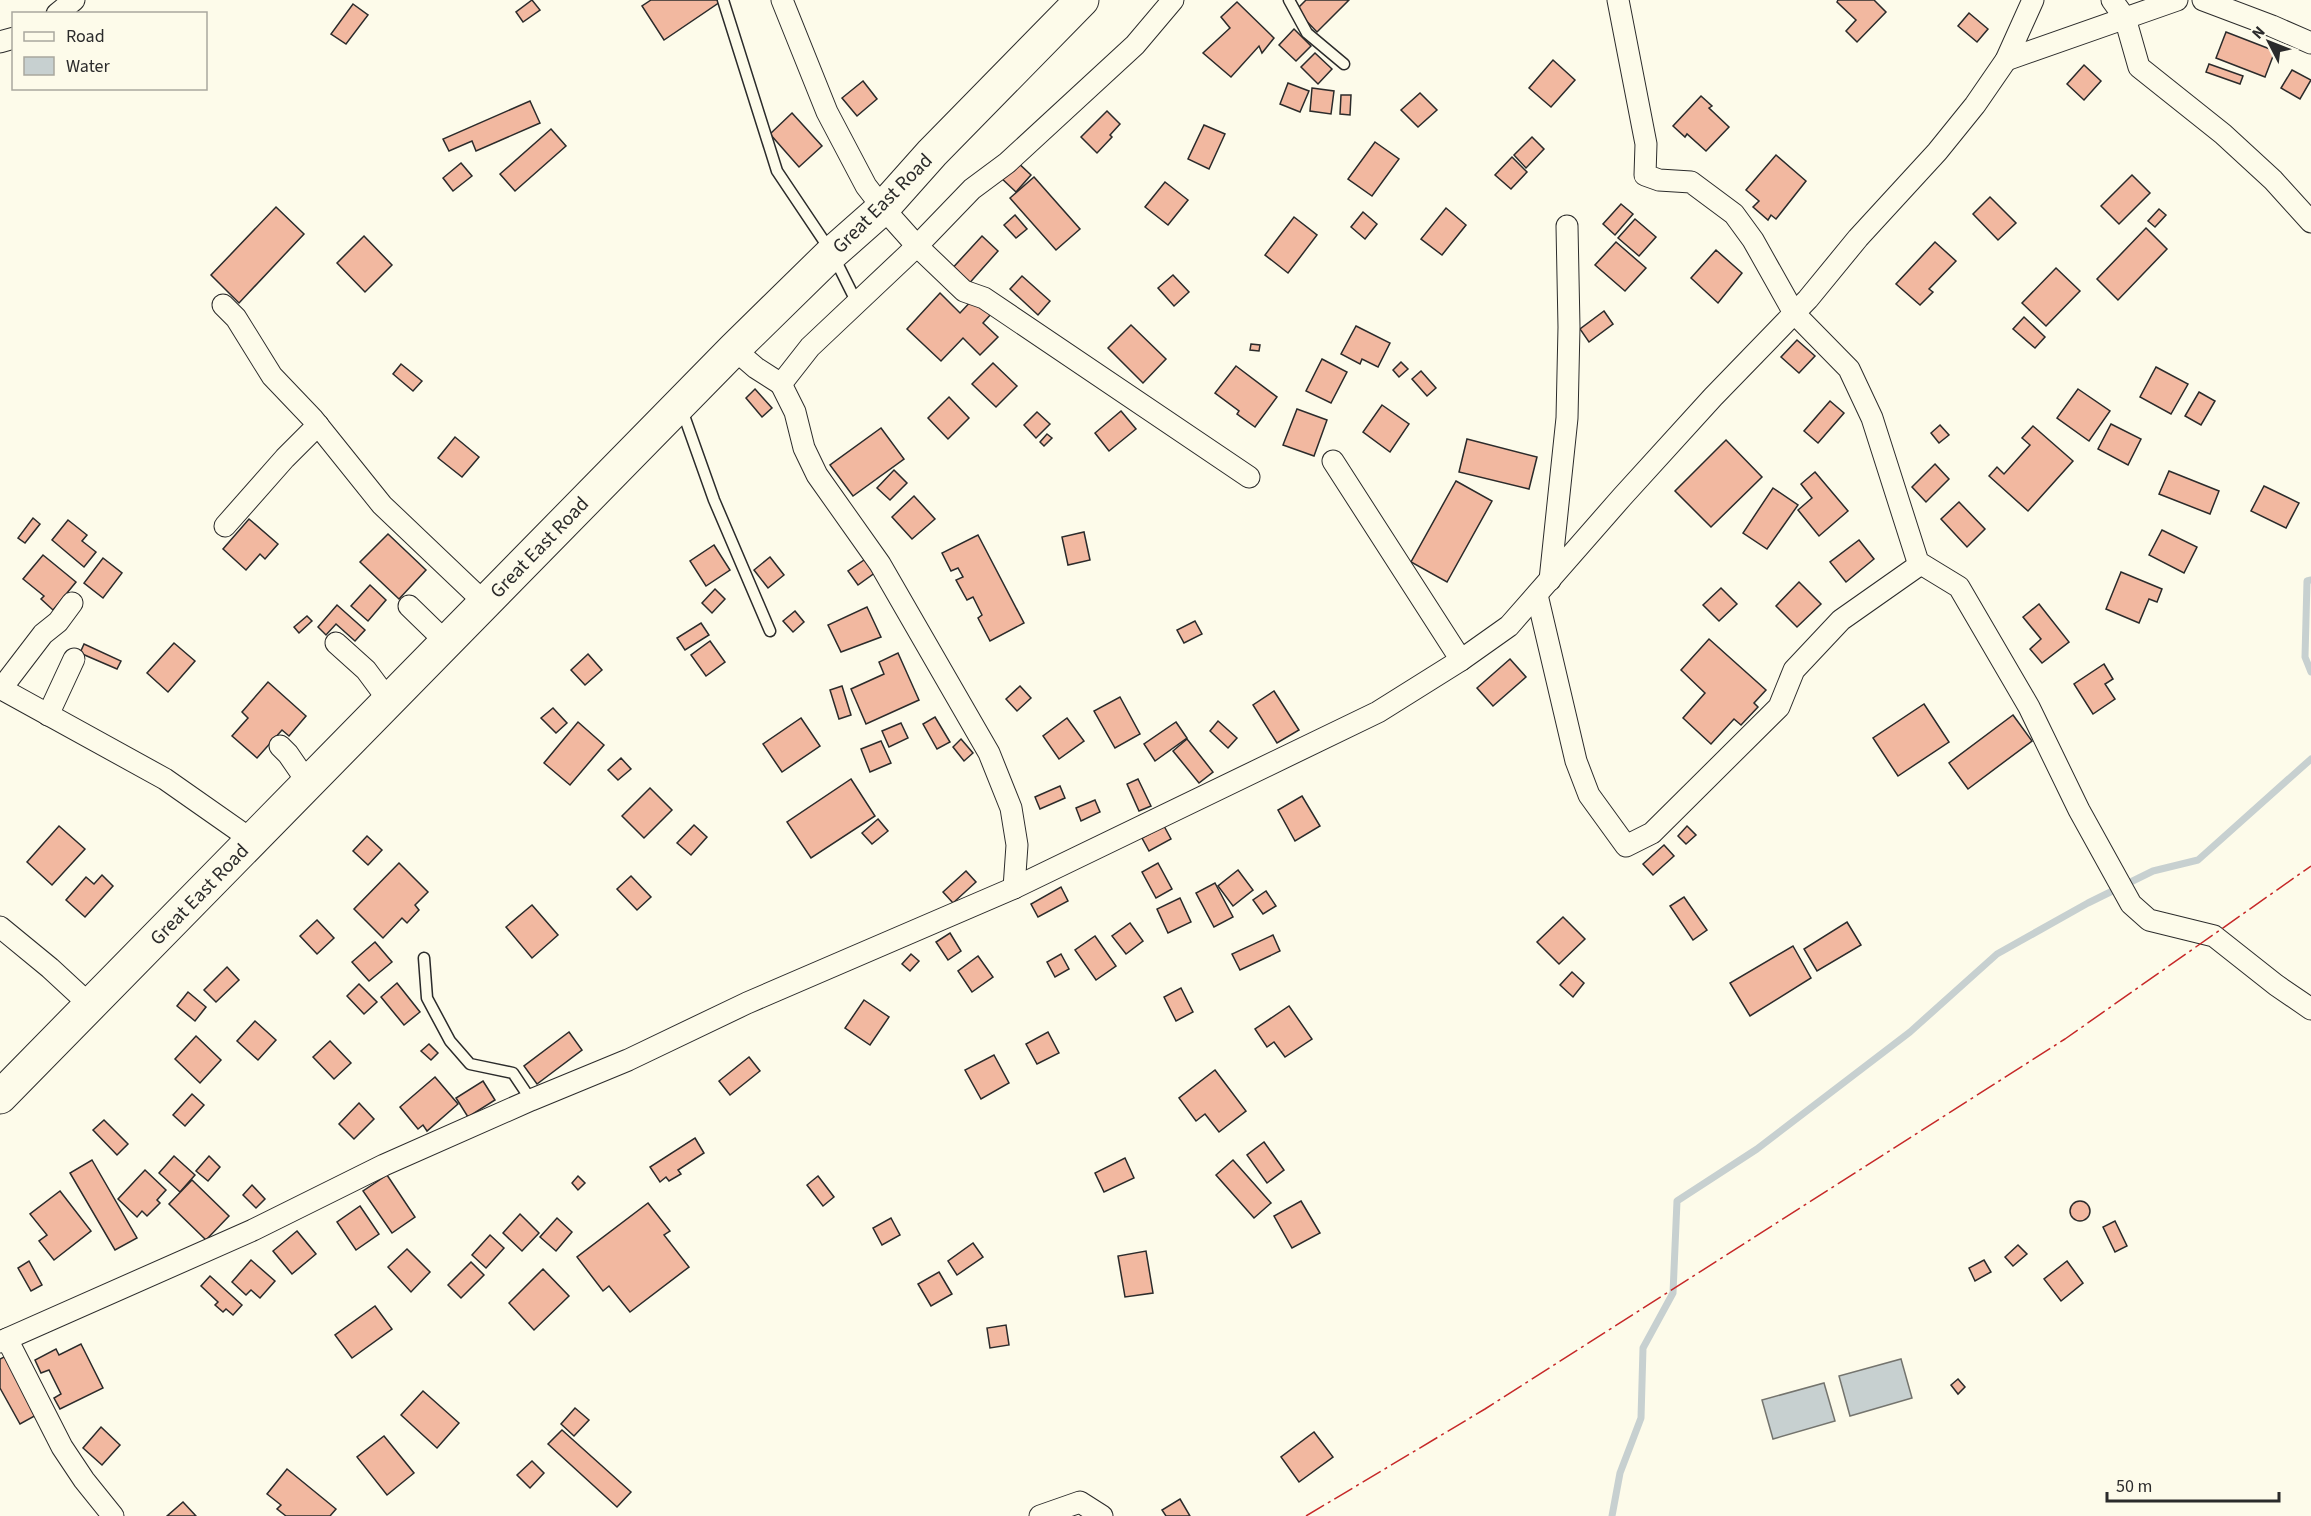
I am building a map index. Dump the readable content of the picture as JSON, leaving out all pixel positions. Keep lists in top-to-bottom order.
{
  "streets": {
    "highway": ["Great East Road"]
  },
  "legend": ["Road", "Water"],
  "scale_bar": "50 m",
  "north": "top left"
}
